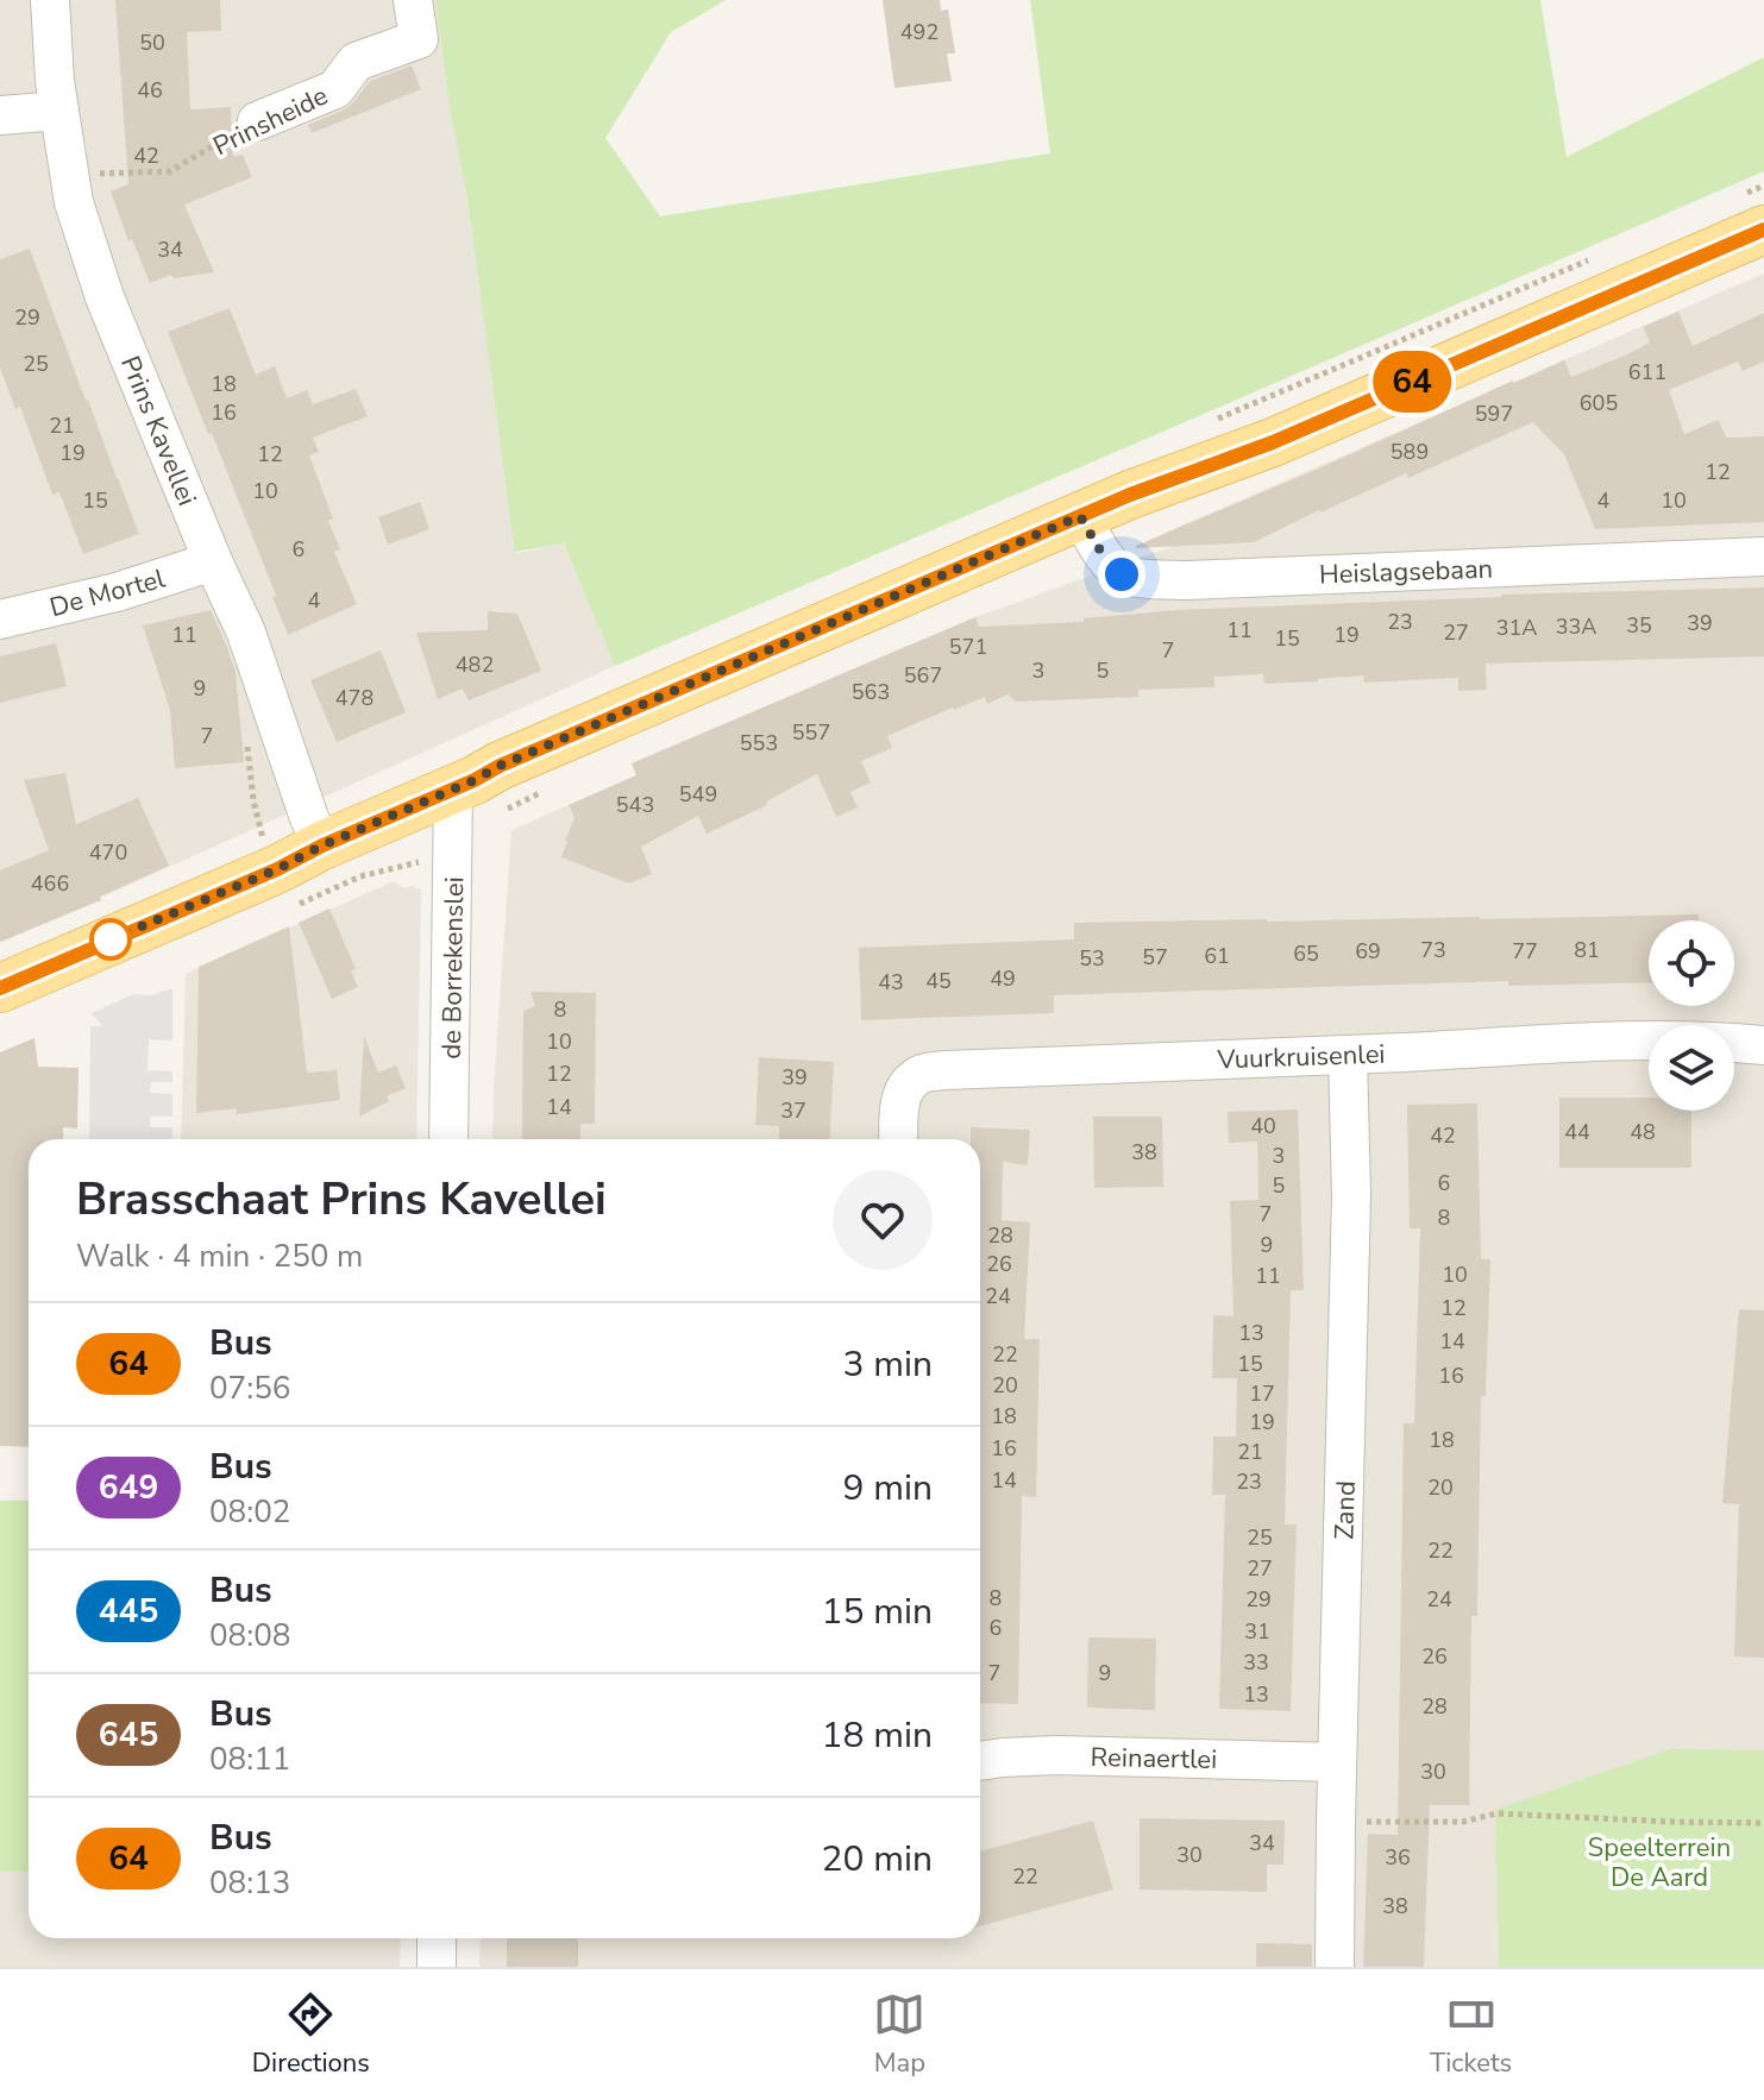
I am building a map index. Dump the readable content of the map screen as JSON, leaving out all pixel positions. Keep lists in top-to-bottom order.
{
  "streets": {
    "street": [
      "Prinsheide",
      "Prins Kavellei",
      "Heislagsebaan",
      "De Mortel",
      "de Borrekenslei",
      "Vuurkruisenlei",
      "Zand",
      "Reinaertlei"
    ]
  },
  "crossings": [
    ["Prinsheide", "Prins Kavellei"],
    ["Prins Kavellei", "De Mortel"],
    ["Vuurkruisenlei", "Zand"],
    ["Zand", "Reinaertlei"]
  ],
  "parks": ["Speelterrein De Aard"],
  "lines": ["bus line 64"],
  "house_numbers": [
    "492",
    "50",
    "46",
    "42",
    "34",
    "29",
    "25",
    "611",
    "18",
    "605",
    "16",
    "597",
    "21",
    "589",
    "19",
    "12",
    "12",
    "10",
    "15",
    "4",
    "10",
    "6",
    "4",
    "23",
    "39",
    "35",
    "33A",
    "31A",
    "11",
    "27",
    "11",
    "19",
    "15",
    "571",
    "7",
    "482",
    "3",
    "5",
    "567",
    "9",
    "563",
    "478",
    "557",
    "7",
    "553",
    "549",
    "543",
    "470",
    "466",
    "73",
    "81",
    "69",
    "77",
    "65",
    "61",
    "57",
    "53",
    "49",
    "45",
    "43",
    "8",
    "10",
    "12",
    "39",
    "14",
    "37",
    "40",
    "44",
    "48",
    "42",
    "38",
    "3",
    "6",
    "5",
    "7",
    "8",
    "28",
    "9",
    "26",
    "10",
    "11",
    "24",
    "12",
    "13",
    "14",
    "22",
    "15",
    "16",
    "20",
    "17",
    "18",
    "19",
    "18",
    "16",
    "21",
    "14",
    "23",
    "20",
    "25",
    "22",
    "27",
    "8",
    "29",
    "24",
    "6",
    "31",
    "26",
    "33",
    "7",
    "9",
    "13",
    "28",
    "30",
    "34",
    "30",
    "36",
    "22",
    "38"
  ],
  "page": {
    "on_map": "64",
    "heading": ["Brasschaat Prins Kavellei", "Walk · 4 min · 250 m"],
    "list": [
      {
        "mark": "64",
        "name": "Bus",
        "note": "07:56",
        "value": "3 min"
      },
      {
        "mark": "649",
        "name": "Bus",
        "note": "08:02",
        "value": "9 min"
      },
      {
        "mark": "445",
        "name": "Bus",
        "note": "08:08",
        "value": "15 min"
      },
      {
        "mark": "645",
        "name": "Bus",
        "note": "08:11",
        "value": "18 min"
      },
      {
        "mark": "64",
        "name": "Bus",
        "note": "08:13",
        "value": "20 min"
      }
    ],
    "tabs": ["Directions", "Map", "Tickets"]
  }
}
